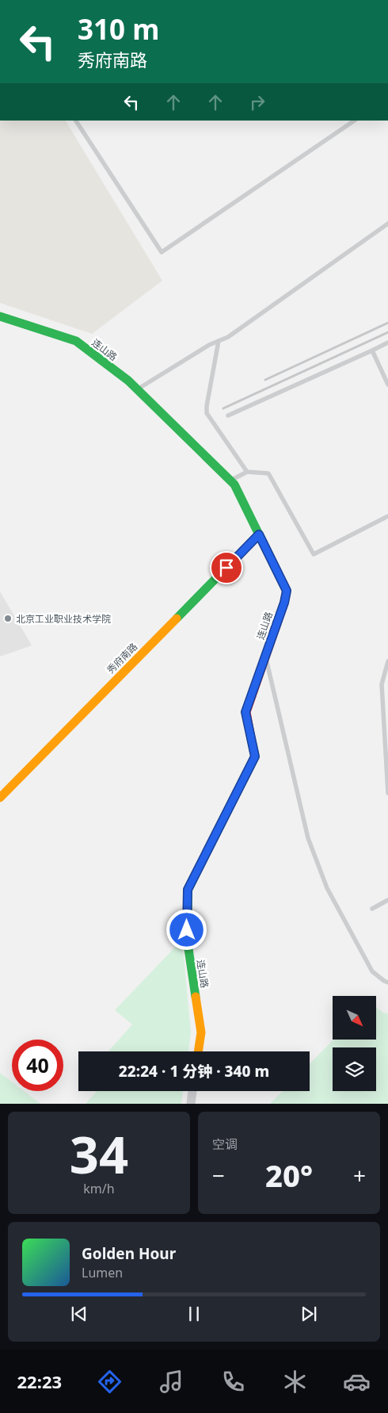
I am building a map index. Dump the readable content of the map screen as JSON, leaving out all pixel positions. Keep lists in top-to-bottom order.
{
  "streets": {
    "main road": ["连山路", "秀府南路"]
  },
  "crossings": [
    ["连山路", "秀府南路"]
  ],
  "places": ["北京工业职业技术学院"],
  "north": "bottom right",
  "page": {
    "turn": ["310 m", "秀府南路"],
    "limit": "40",
    "trip": "22:24 · 1 分钟 · 340 m",
    "tile": [
      ["34", "km/h"],
      "空调"
    ],
    "heat": ["−", "20°", "+"],
    "song": ["Golden Hour", "Lumen"],
    "tabs": "22:23"
  }
}
